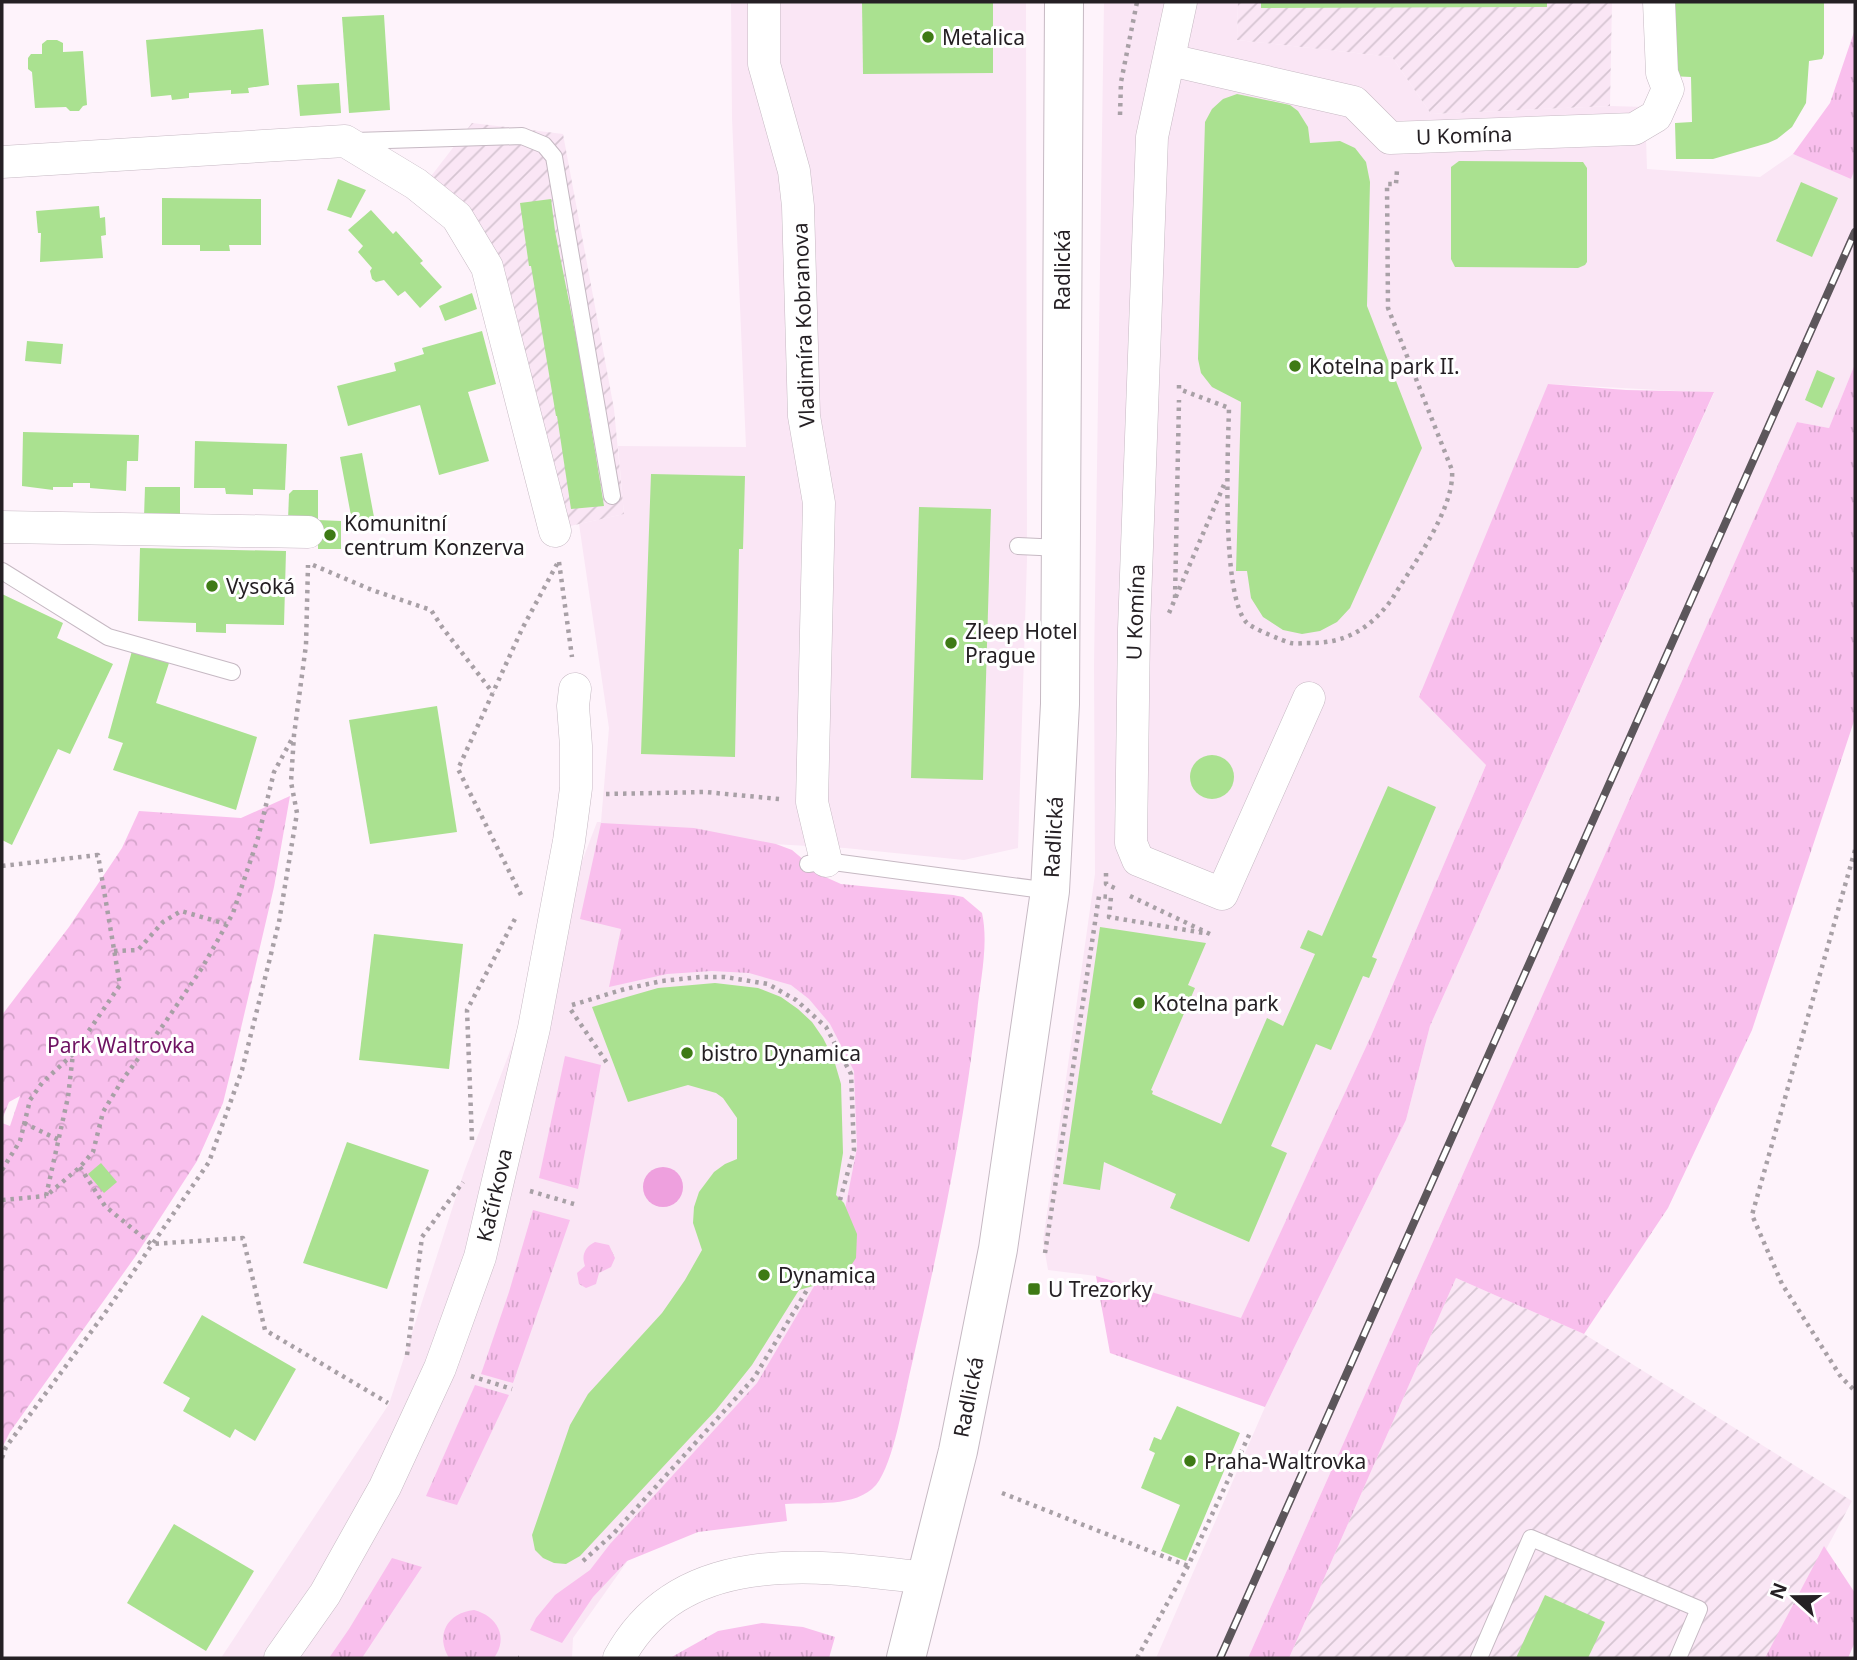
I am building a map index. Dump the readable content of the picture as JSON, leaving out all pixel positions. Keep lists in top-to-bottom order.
{
  "streets": {
    "main road": ["Radlická"],
    "street": ["U Komína", "Vladimíra Kobranova", "Kačírkova"]
  },
  "parks": ["Park Waltrovka"],
  "places": {
    "other": [
      "Metalica",
      "Kotelna park II.",
      "Komunitní centrum Konzerva",
      "Vysoká",
      "Zleep Hotel Prague",
      "Kotelna park",
      "bistro Dynamica",
      "Dynamica",
      "Praha-Waltrovka"
    ],
    "transit": ["U Trezorky"]
  },
  "north": "left"
}
